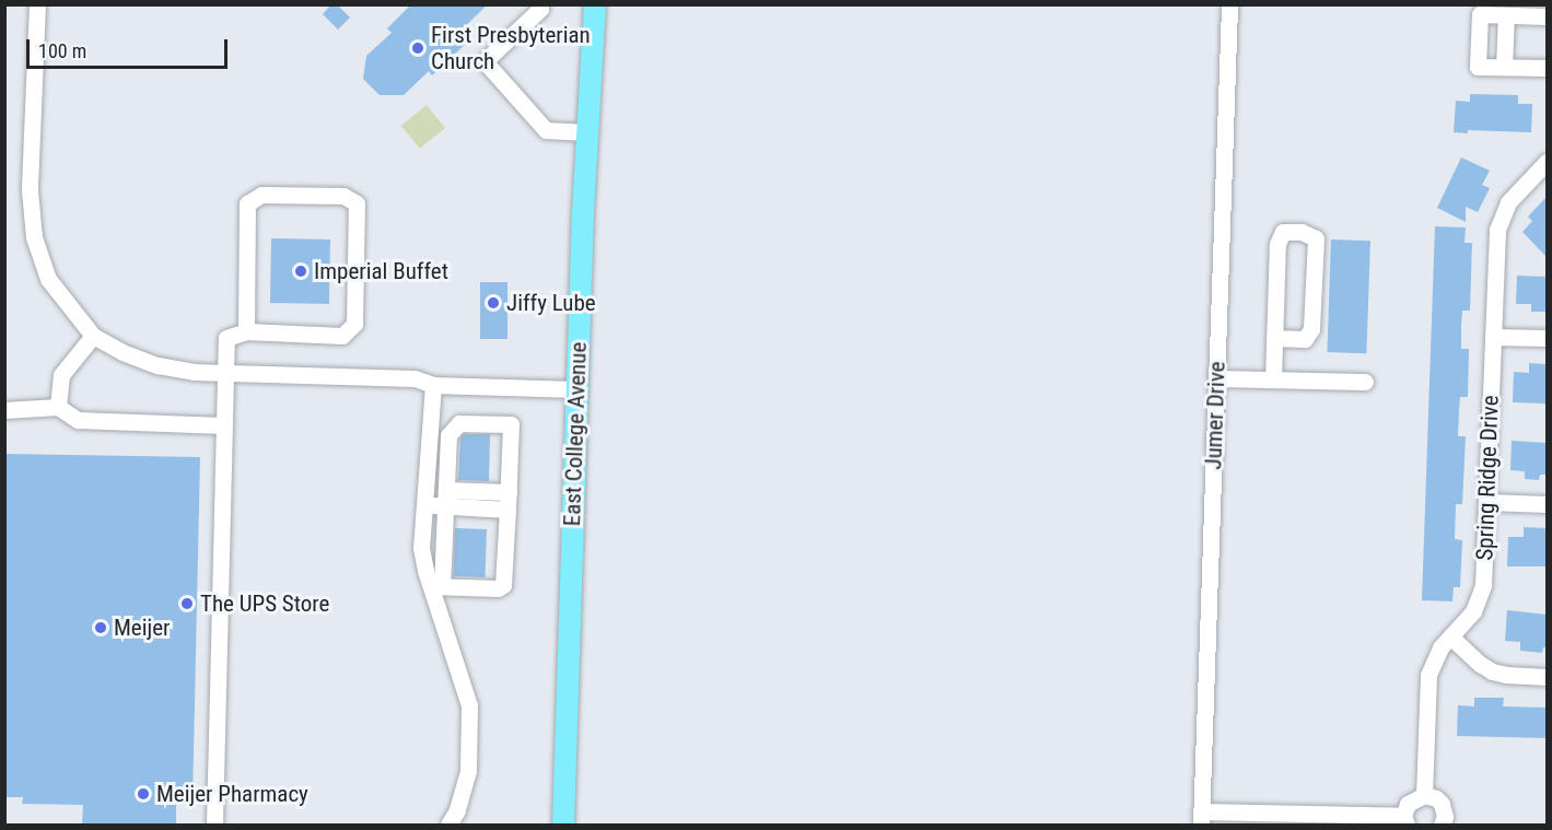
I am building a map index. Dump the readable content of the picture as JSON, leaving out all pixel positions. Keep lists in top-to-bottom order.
{
  "streets": {
    "main road": ["East College Avenue"],
    "street": ["Jumer Drive", "Spring Ridge Drive"]
  },
  "places": [
    "First Presbyterian Church",
    "Imperial Buffet",
    "Jiffy Lube",
    "The UPS Store",
    "Meijer",
    "Meijer Pharmacy"
  ],
  "scale_bar": "100 m"
}
